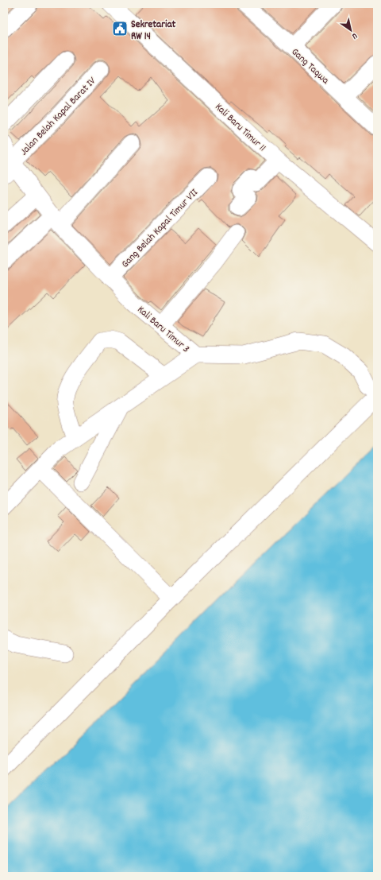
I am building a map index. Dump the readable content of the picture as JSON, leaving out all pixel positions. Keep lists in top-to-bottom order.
{
  "streets": {
    "street": [
      "Gang Taqwa",
      "Jalan Belah Kapal Barat IV",
      "Kali Baru Timur 11",
      "Gang Belah Kapal Timur VII",
      "Kali Baru Timur 3"
    ]
  },
  "crossings": [
    ["Jalan Belah Kapal Barat IV", "Kali Baru Timur 3"],
    ["Gang Belah Kapal Timur VII", "Kali Baru Timur 3"]
  ],
  "places": {
    "public building": ["Sekretariat RW 14"]
  },
  "north": "bottom right"
}
